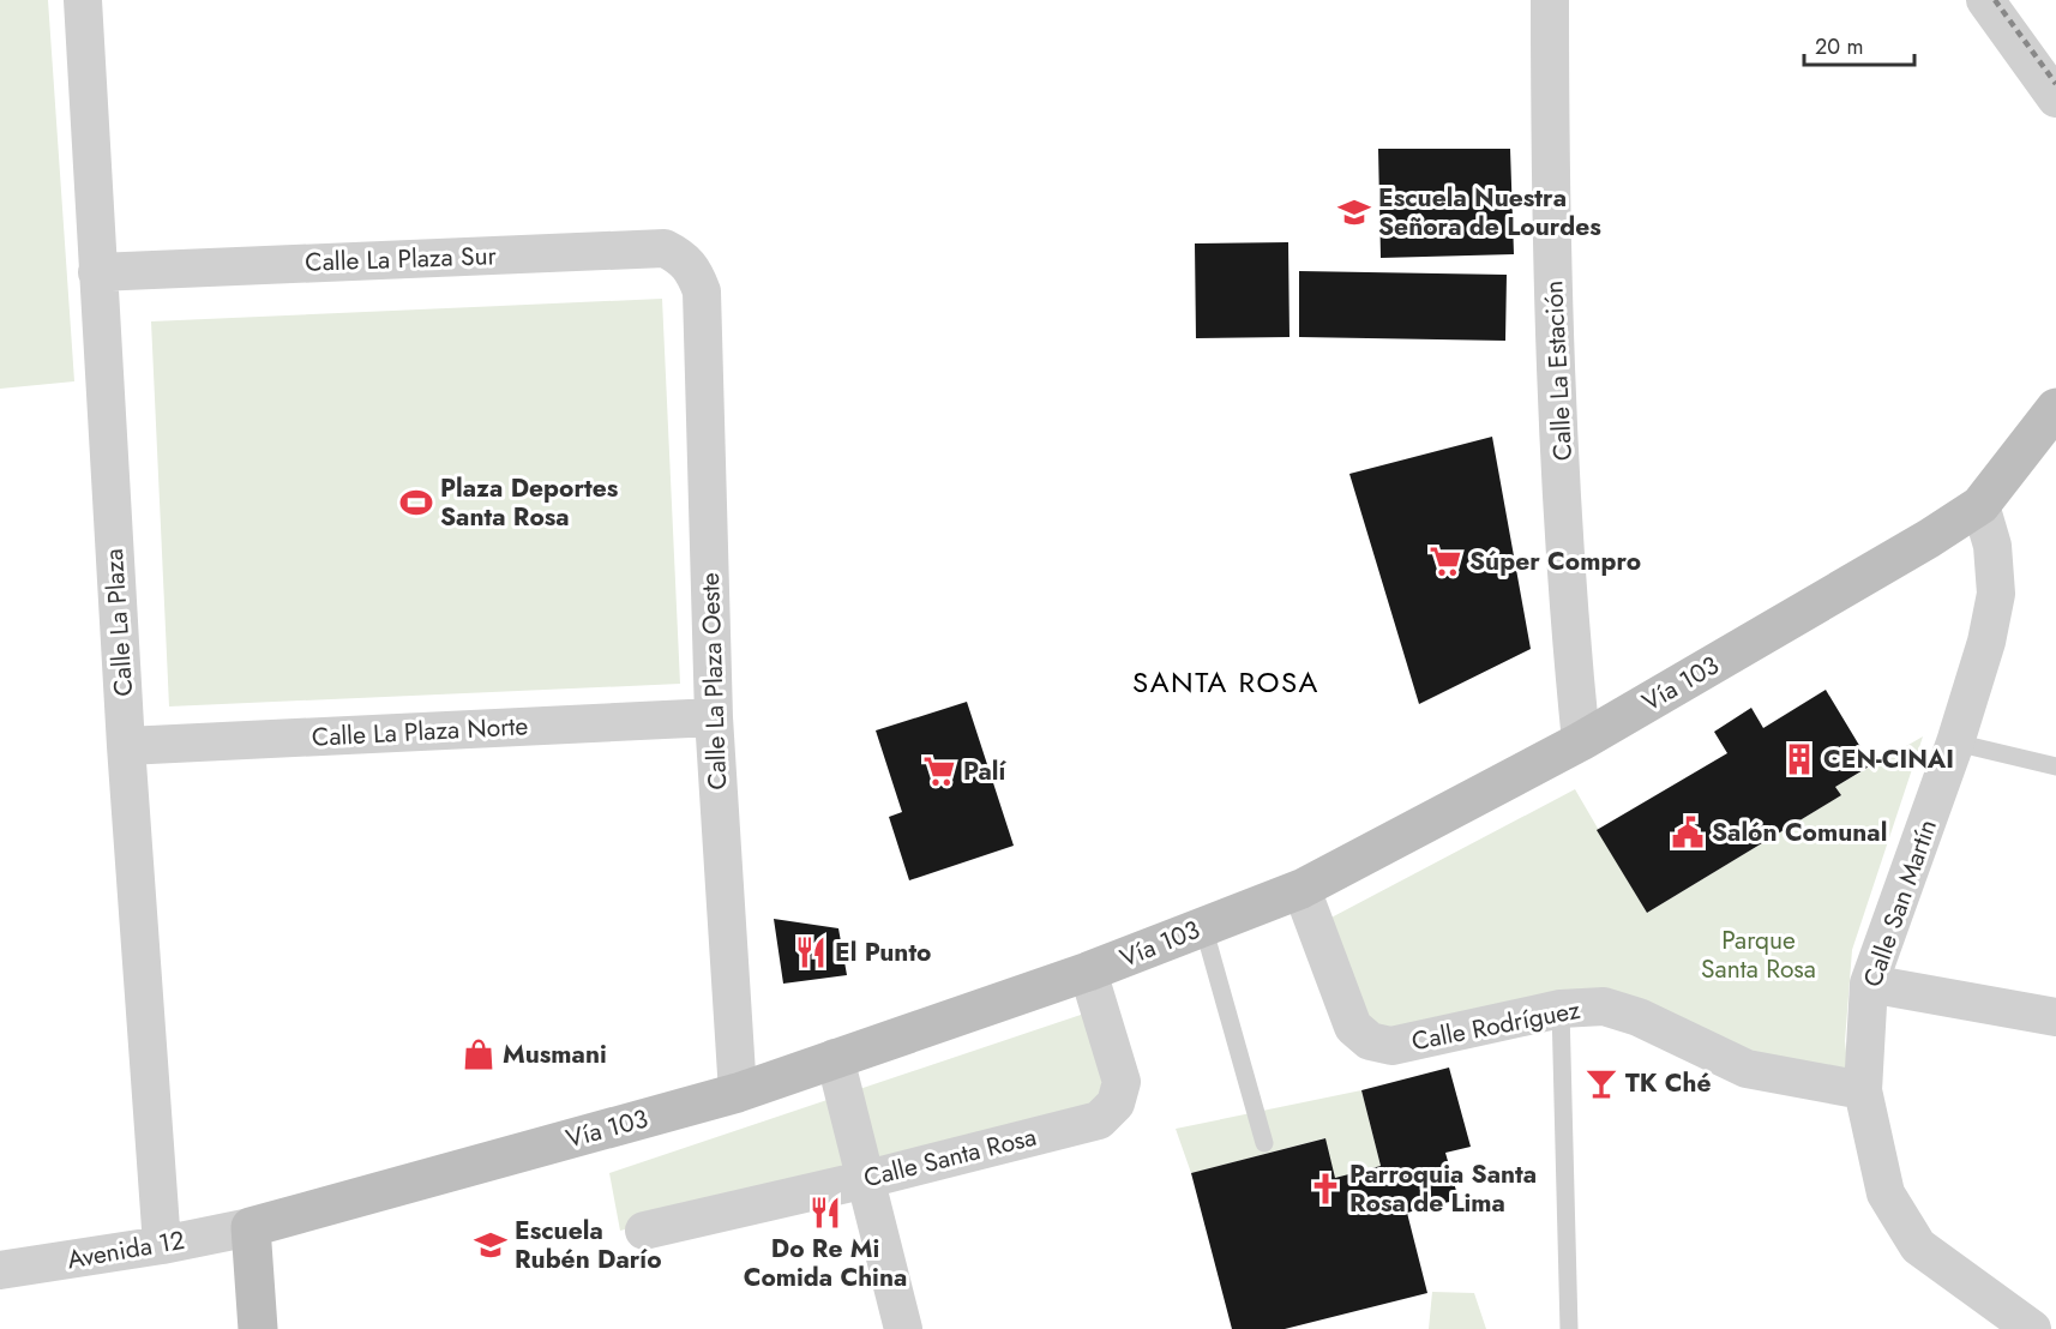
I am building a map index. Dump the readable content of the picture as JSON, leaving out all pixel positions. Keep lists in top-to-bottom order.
{
  "streets": {
    "main road": ["Vía 103"],
    "street": [
      "Calle La Plaza Sur",
      "Calle La Estación",
      "Calle La Plaza",
      "Calle La Plaza Oeste",
      "Calle La Plaza Norte",
      "Calle San Martín",
      "Calle Rodríguez",
      "Calle Santa Rosa",
      "Avenida 12"
    ]
  },
  "crossings": [
    ["Calle La Plaza Sur", "Calle La Plaza"],
    ["Calle La Plaza Sur", "Calle La Plaza Oeste"],
    ["Calle La Estación", "Vía 103"],
    ["Calle La Plaza", "Calle La Plaza Norte"],
    ["Calle La Plaza", "Avenida 12"],
    ["Calle La Plaza Oeste", "Vía 103"],
    ["Calle La Plaza Oeste", "Calle La Plaza Norte"],
    ["Vía 103", "Calle San Martín"],
    ["Vía 103", "Calle Rodríguez"],
    ["Vía 103", "Calle Santa Rosa"],
    ["Vía 103", "Avenida 12"],
    ["Calle San Martín", "Calle Rodríguez"]
  ],
  "districts": ["SANTA ROSA"],
  "parks": ["Parque Santa Rosa"],
  "places": {
    "school or university": ["Escuela Nuestra Señora de Lourdes", "Escuela Rubén Darío"],
    "sports": ["Plaza Deportes Santa Rosa"],
    "supermarket": ["Súper Compro", "Palí"],
    "building": ["CEN-CINAI"],
    "public building": ["Salón Comunal"],
    "restaurant": ["El Punto", "Do Re Mi Comida China"],
    "shop": ["Musmani"],
    "bar": ["TK Ché"],
    "church": ["Parroquia Santa Rosa de Lima"]
  },
  "scale_bar": "20 m"
}
